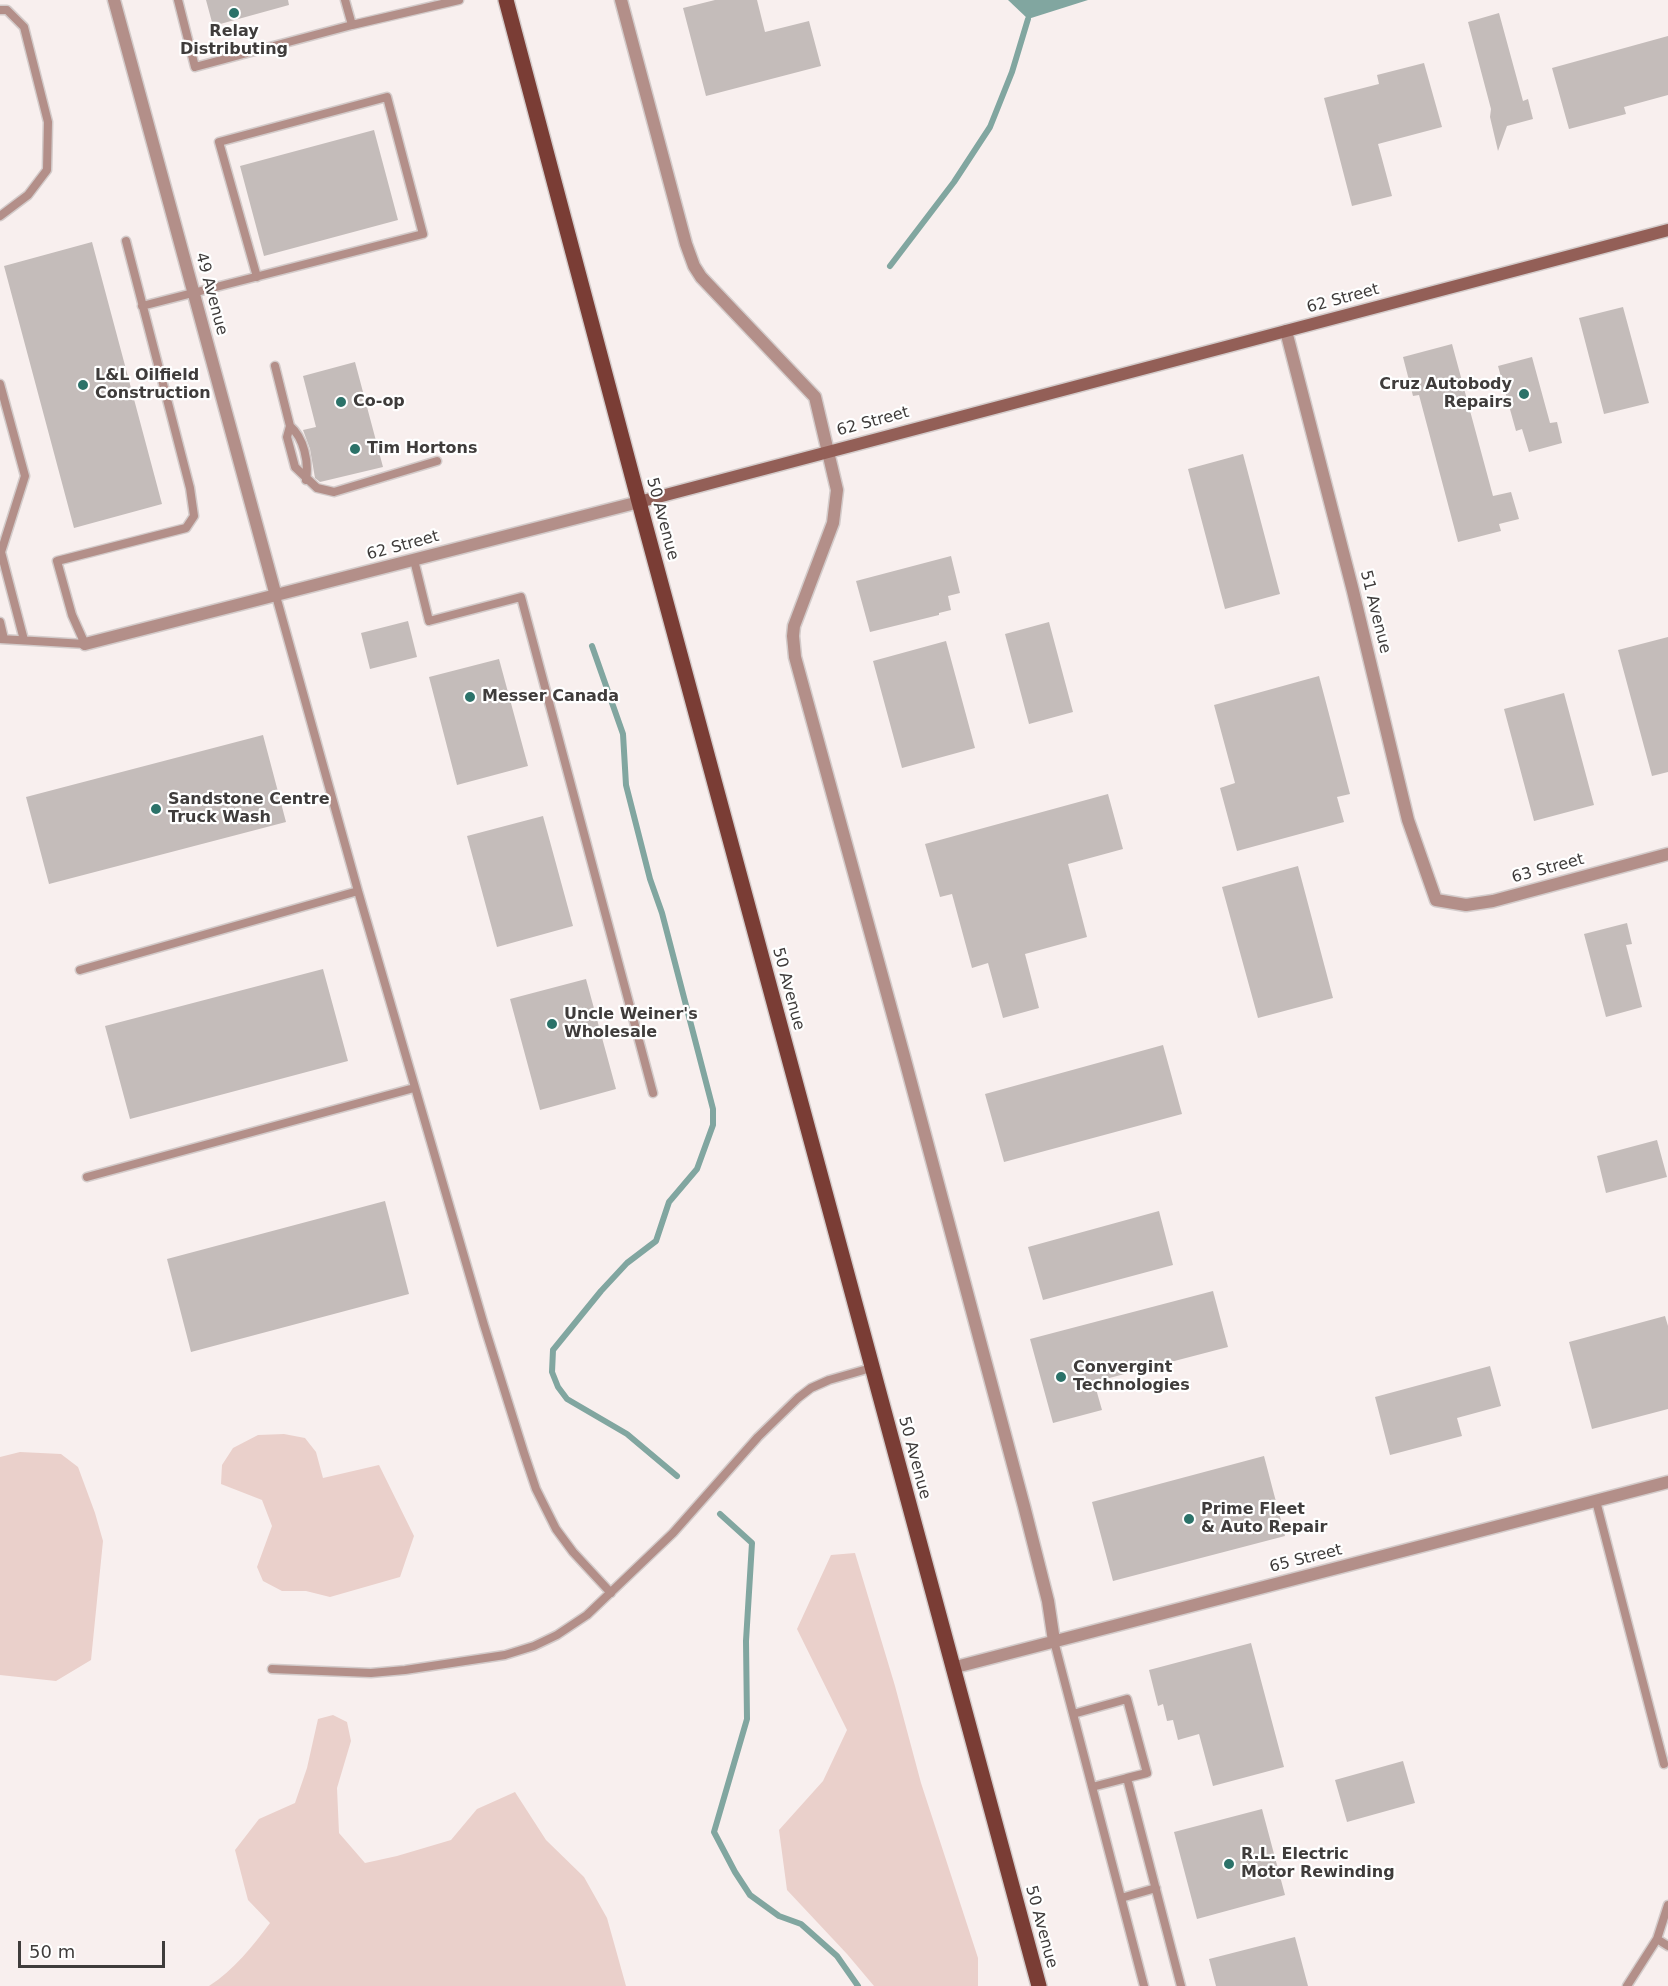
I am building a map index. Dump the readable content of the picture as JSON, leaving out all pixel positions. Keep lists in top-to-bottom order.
{
  "streets": {
    "main road": ["62 Street", "50 Avenue"],
    "street": [
      "49 Avenue",
      "51 Avenue",
      "63 Street",
      "65 Street"
    ]
  },
  "crossings": [
    ["49 Avenue", "62 Street"],
    ["62 Street", "50 Avenue"],
    ["62 Street", "51 Avenue"],
    ["50 Avenue", "65 Street"],
    ["51 Avenue", "63 Street"]
  ],
  "places": [
    "Relay Distributing",
    "L&L Oilfield Construction",
    "Cruz Autobody Repairs",
    "Co-op",
    "Tim Hortons",
    "Messer Canada",
    "Sandstone Centre Truck Wash",
    "Uncle Weiner's Wholesale",
    "Convergint Technologies",
    "Prime Fleet & Auto Repair",
    "R.L. Electric Motor Rewinding"
  ],
  "scale_bar": "50 m"
}
